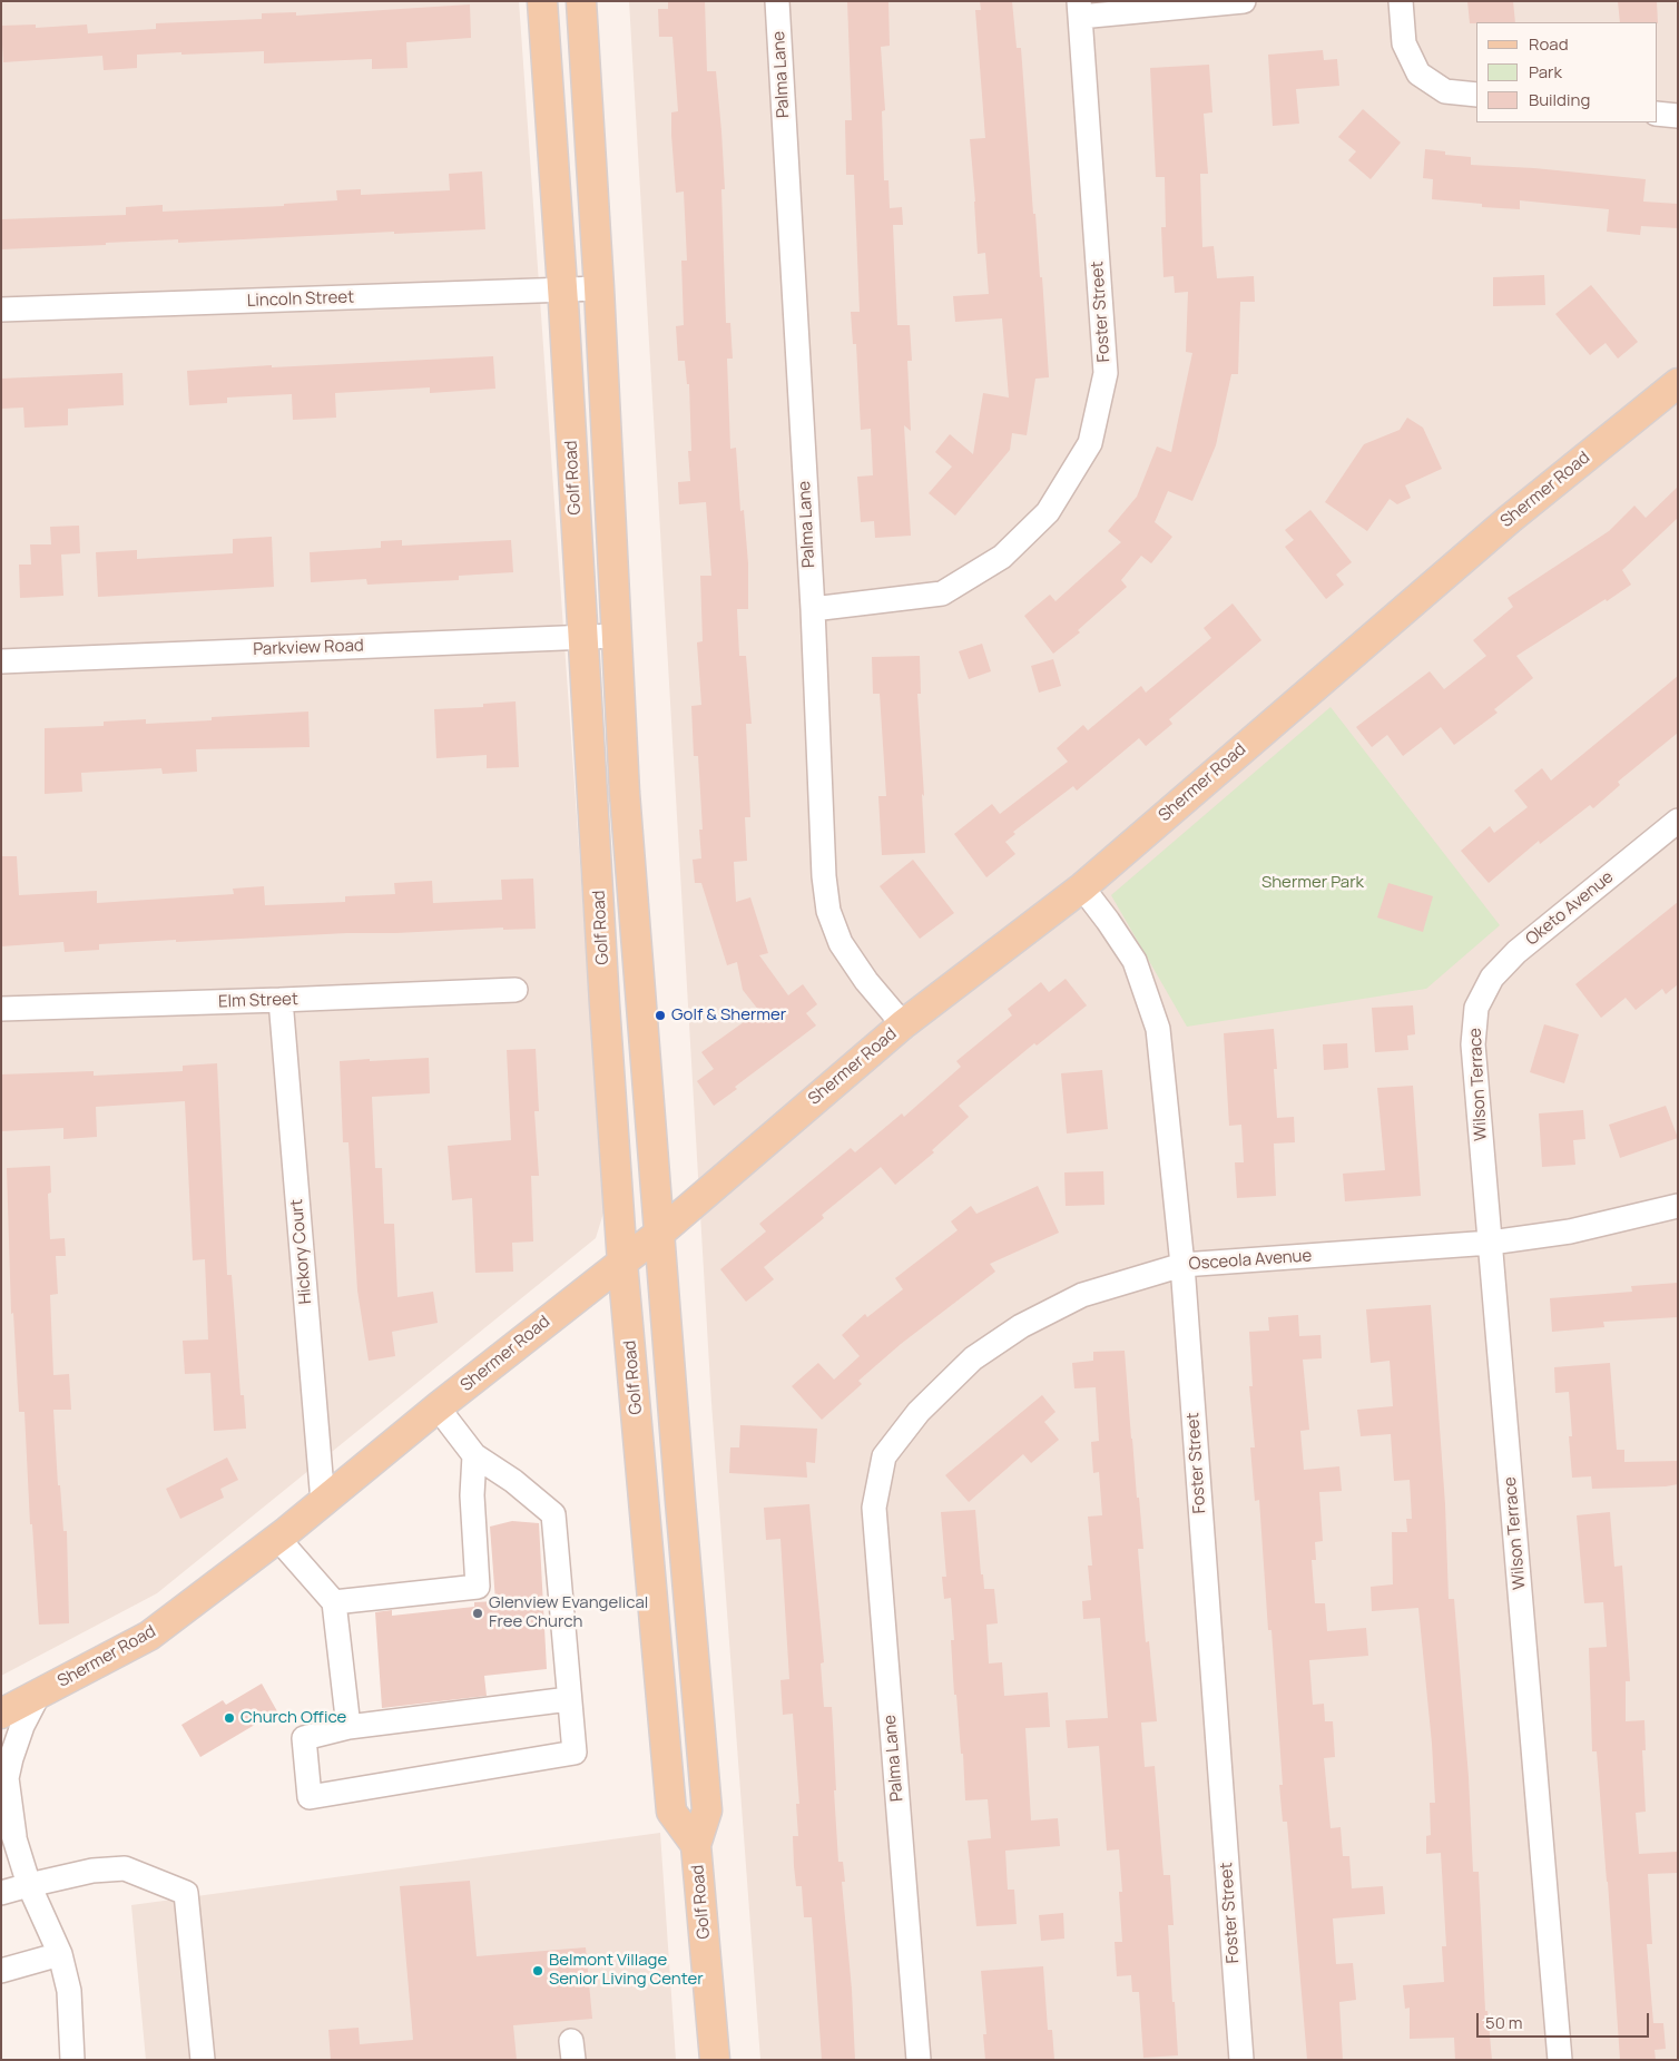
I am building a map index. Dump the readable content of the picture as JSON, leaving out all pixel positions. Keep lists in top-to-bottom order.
{
  "streets": {
    "main road": ["Golf Road", "Shermer Road"],
    "street": [
      "Palma Lane",
      "Lincoln Street",
      "Foster Street",
      "Parkview Road",
      "Oketo Avenue",
      "Elm Street",
      "Wilson Terrace",
      "Hickory Court",
      "Osceola Avenue"
    ]
  },
  "crossings": [
    ["Palma Lane", "Foster Street"],
    ["Palma Lane", "Shermer Road"],
    ["Palma Lane", "Osceola Avenue"],
    ["Lincoln Street", "Golf Road"],
    ["Foster Street", "Shermer Road"],
    ["Foster Street", "Osceola Avenue"],
    ["Golf Road", "Shermer Road"],
    ["Golf Road", "Parkview Road"],
    ["Shermer Road", "Hickory Court"],
    ["Oketo Avenue", "Wilson Terrace"],
    ["Elm Street", "Hickory Court"],
    ["Wilson Terrace", "Osceola Avenue"]
  ],
  "parks": ["Shermer Park"],
  "places": [
    "Golf & Shermer",
    "Glenview Evangelical Free Church",
    "Church Office",
    "Belmont Village Senior Living Center"
  ],
  "legend": ["Road", "Park", "Building"],
  "scale_bar": "50 m"
}
